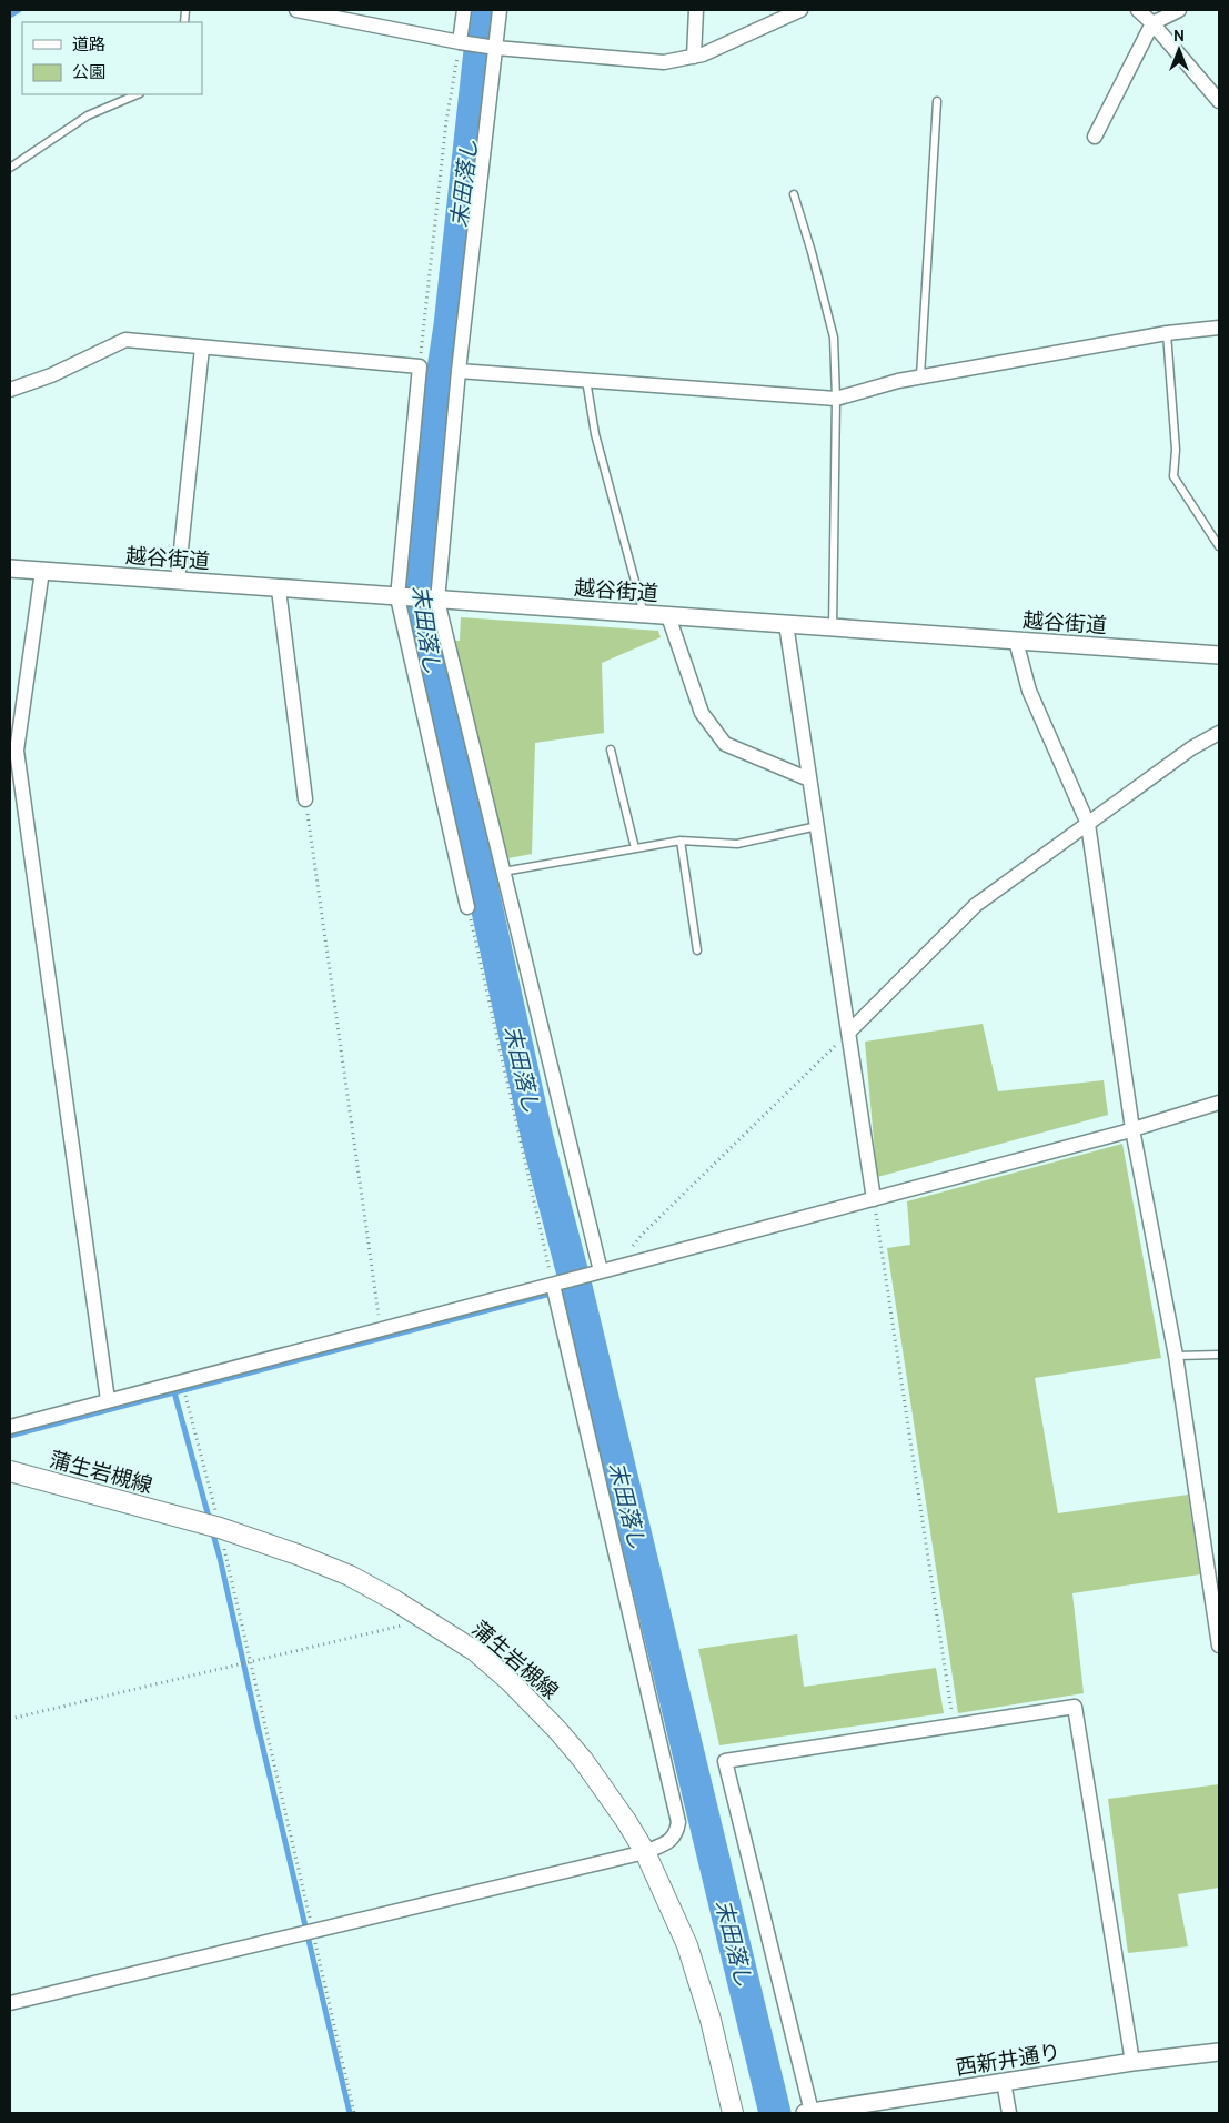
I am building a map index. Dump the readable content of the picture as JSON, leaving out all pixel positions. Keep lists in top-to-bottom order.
{
  "streets": {
    "main road": ["蒲生岩槻線"],
    "street": ["越谷街道", "西新井通り"]
  },
  "water": ["末田落し"],
  "legend": ["道路", "公園"],
  "north": "top"
}
